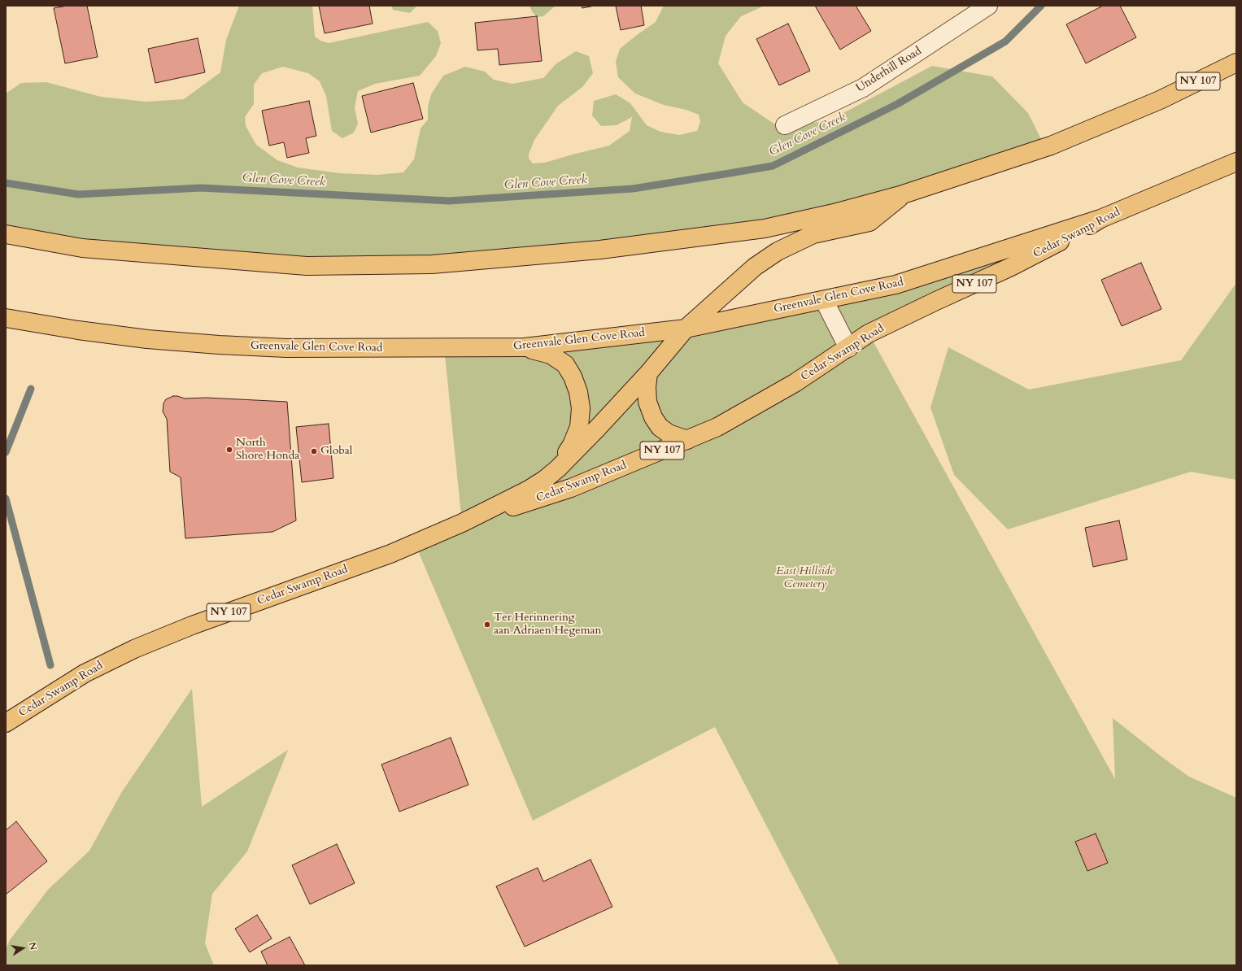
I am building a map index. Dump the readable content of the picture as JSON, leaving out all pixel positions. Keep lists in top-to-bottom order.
{
  "streets": {
    "main road": ["NY 107", "Cedar Swamp Road", "Greenvale Glen Cove Road"],
    "street": ["Underhill Road"]
  },
  "crossings": [
    ["NY 107", "Cedar Swamp Road"],
    ["NY 107", "Greenvale Glen Cove Road"],
    ["Cedar Swamp Road", "Greenvale Glen Cove Road"]
  ],
  "water": ["Glen Cove Creek"],
  "parks": ["East Hillside Cemetery"],
  "places": ["North Shore Honda", "Global", "Ter Herinnering aan Adriaen Hegeman"],
  "north": "right"
}
